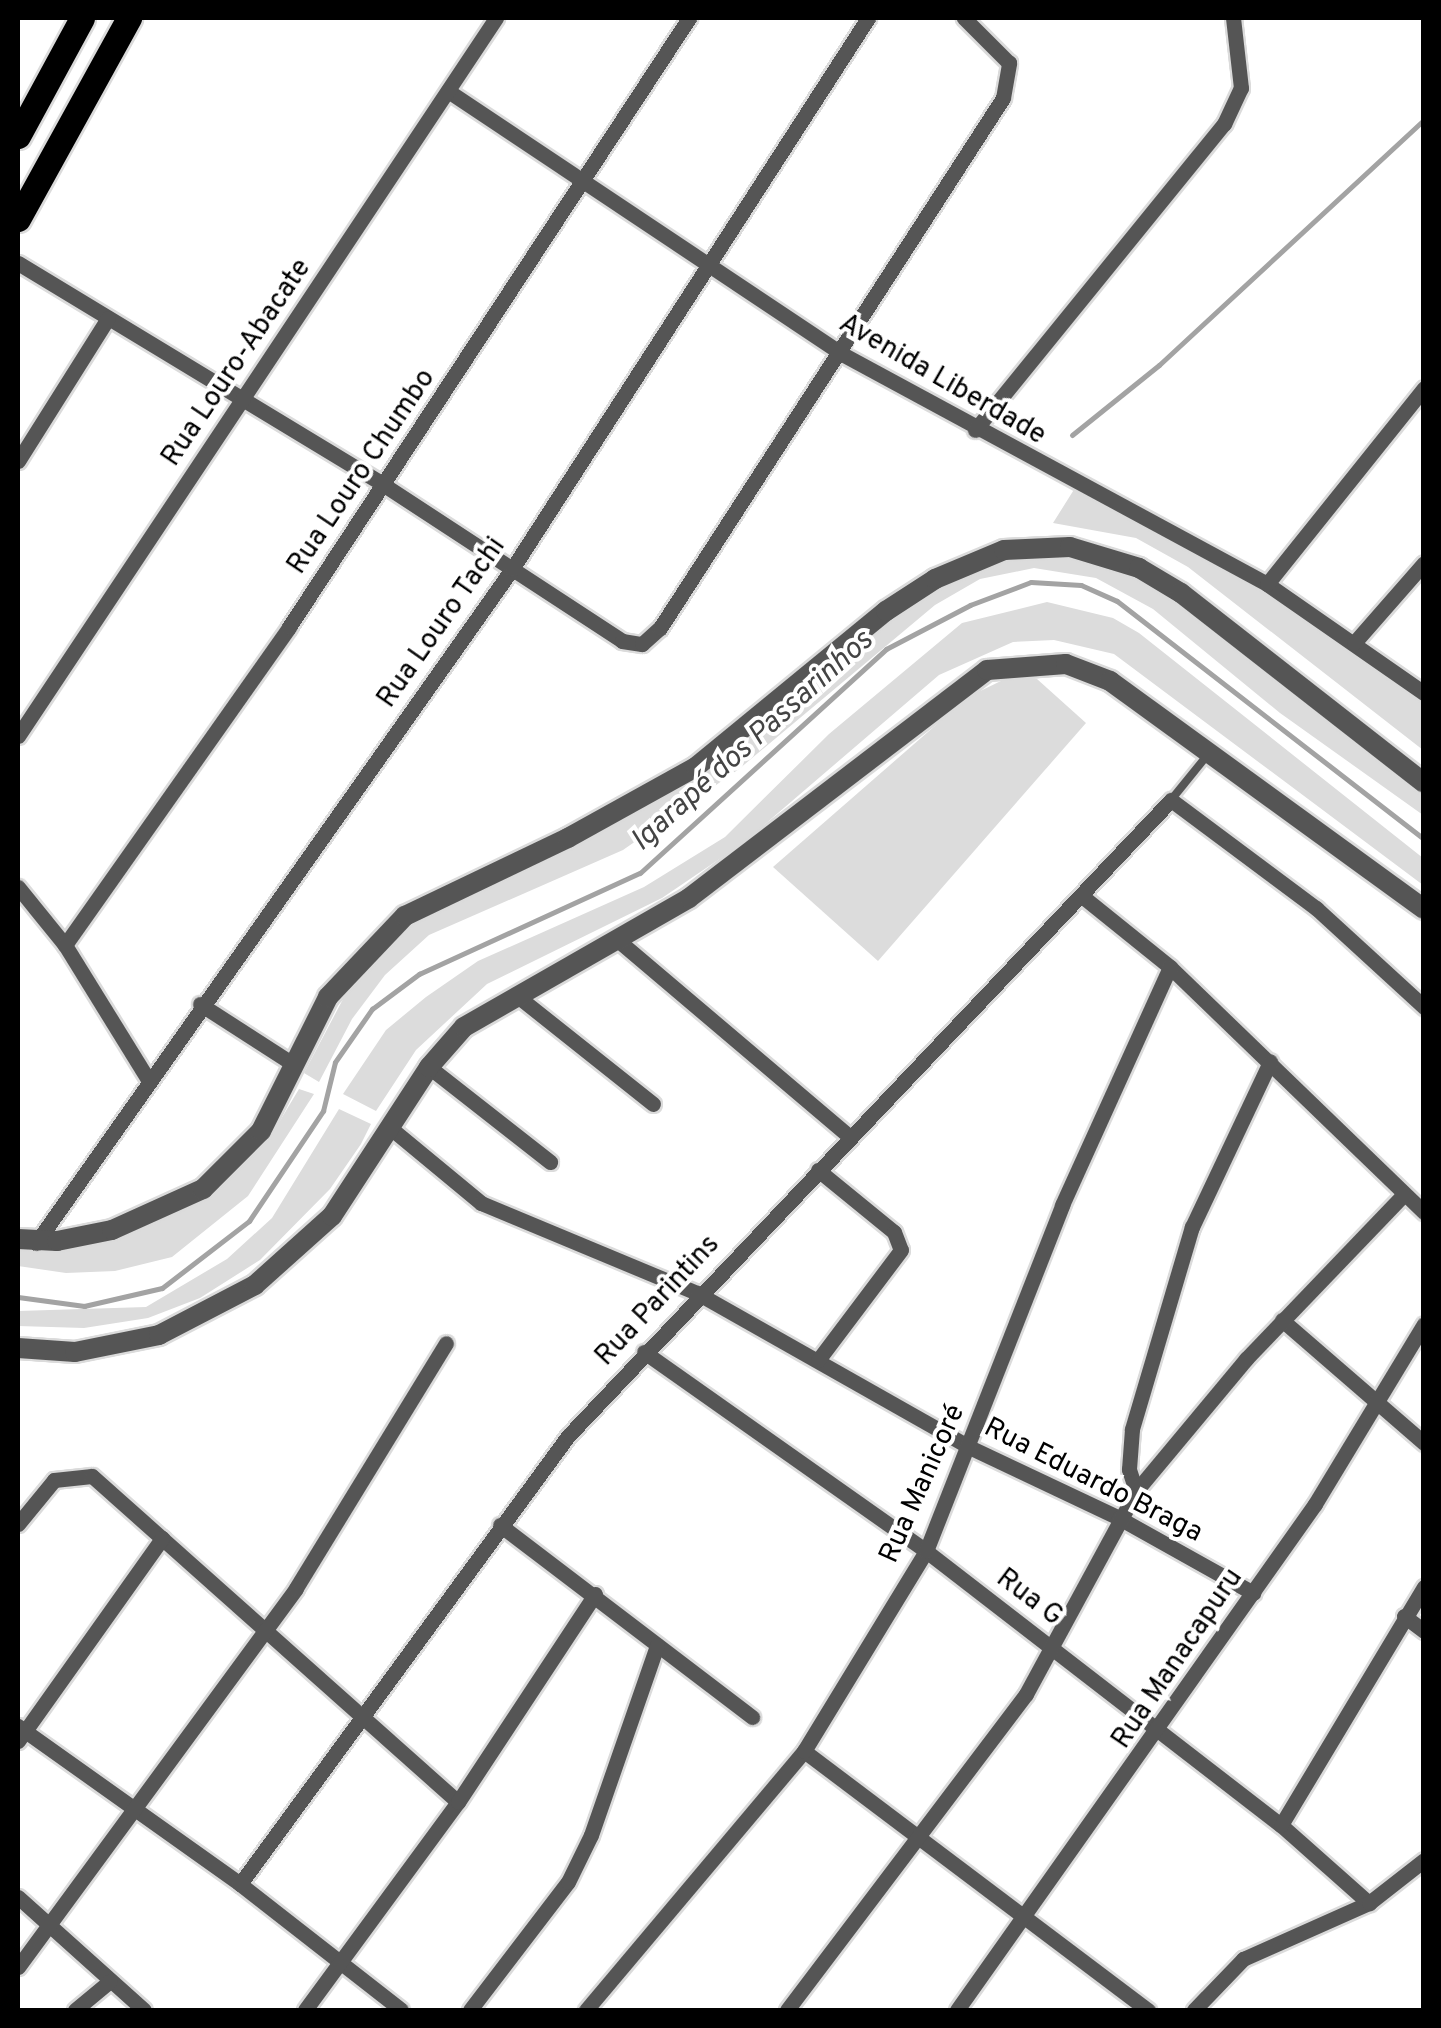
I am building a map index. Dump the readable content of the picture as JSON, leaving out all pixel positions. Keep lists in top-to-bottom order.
{
  "streets": {
    "street": [
      "Rua Louro-Abacate",
      "Avenida Liberdade",
      "Rua Louro Chumbo",
      "Rua Louro Tachi",
      "Rua Parintins",
      "Rua Eduardo Braga",
      "Rua Manicoré",
      "Rua G",
      "Rua Manacapuru"
    ]
  },
  "crossings": [
    ["Rua Louro-Abacate", "Avenida Liberdade"],
    ["Avenida Liberdade", "Rua Louro Chumbo"],
    ["Avenida Liberdade", "Rua Louro Tachi"],
    ["Rua Parintins", "Rua Eduardo Braga"],
    ["Rua Parintins", "Rua G"],
    ["Rua Eduardo Braga", "Rua Manicoré"],
    ["Rua Eduardo Braga", "Rua Manacapuru"],
    ["Rua Manicoré", "Rua G"],
    ["Rua G", "Rua Manacapuru"]
  ],
  "water": ["Igarapé dos Passarinhos"]
}
